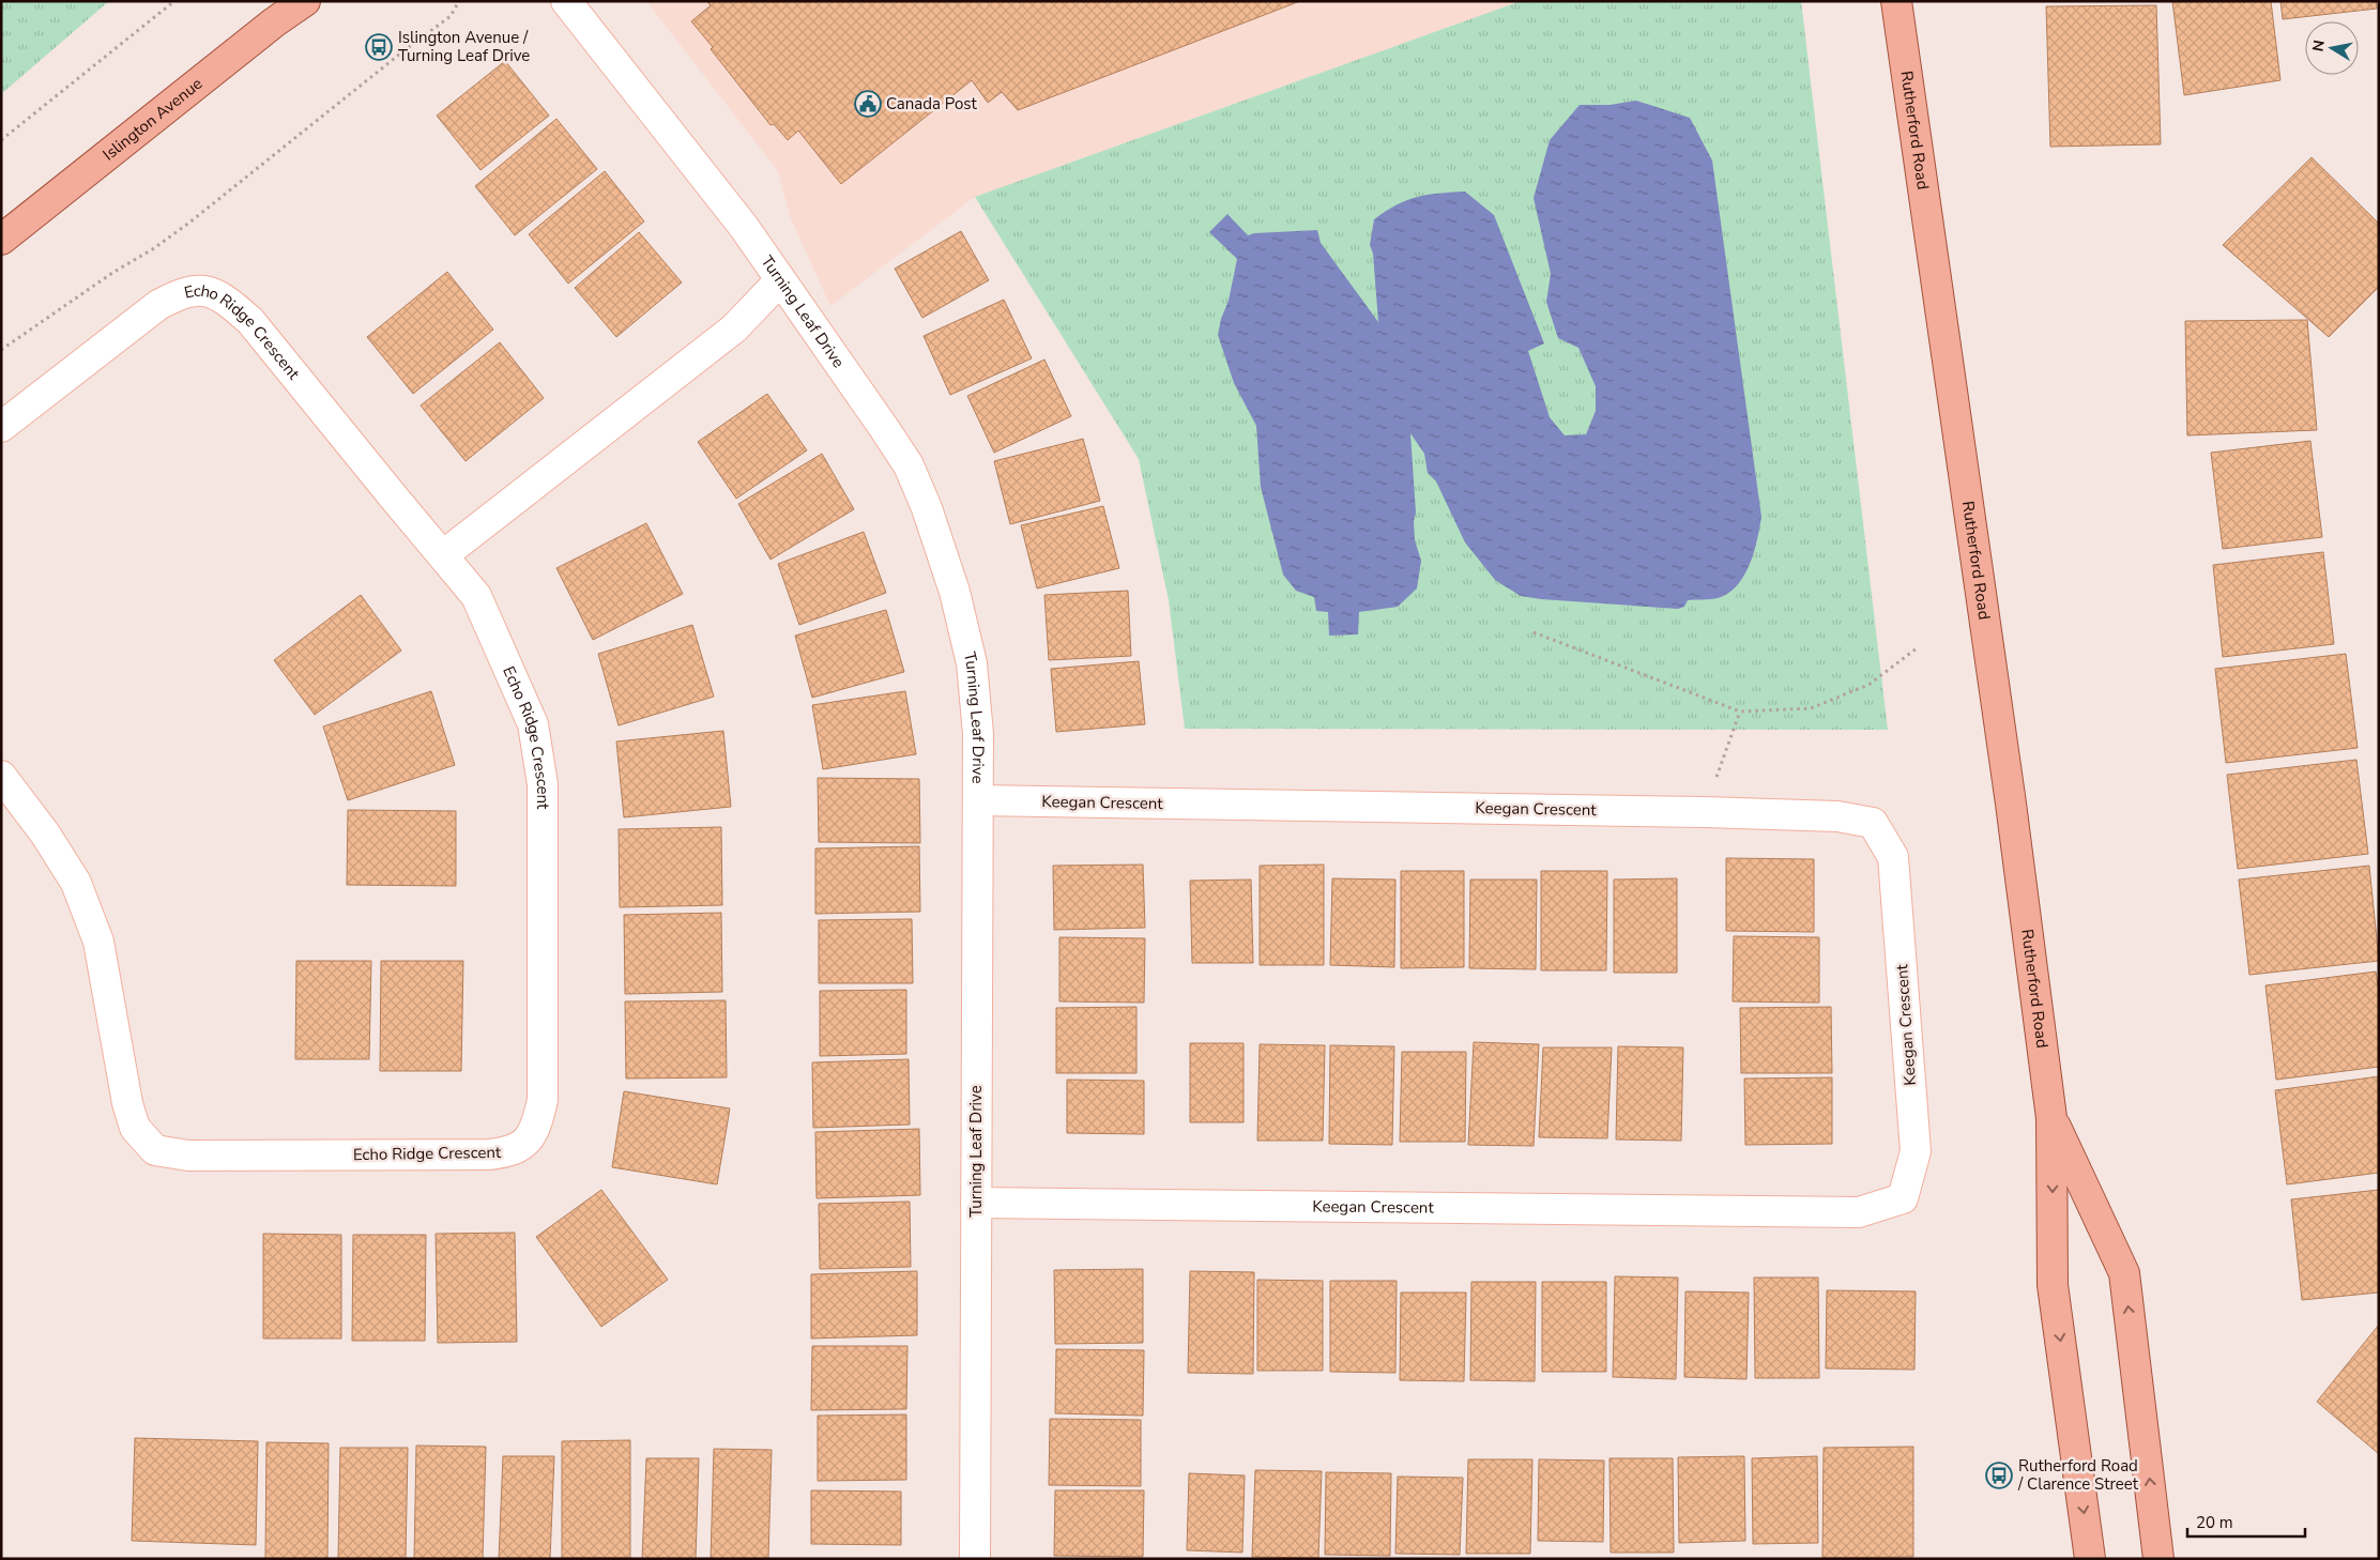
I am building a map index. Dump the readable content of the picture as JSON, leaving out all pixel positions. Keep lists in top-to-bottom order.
{
  "streets": {
    "main road": ["Islington Avenue", "Rutherford Road"],
    "street": ["Turning Leaf Drive", "Echo Ridge Crescent", "Keegan Crescent"]
  },
  "crossings": [
    ["Turning Leaf Drive", "Keegan Crescent"]
  ],
  "places": {
    "bus stop": ["Islington Avenue / Turning Leaf Drive", "Rutherford Road / Clarence Street"],
    "public building": ["Canada Post"]
  },
  "scale_bar": "20 m",
  "north": "left"
}
